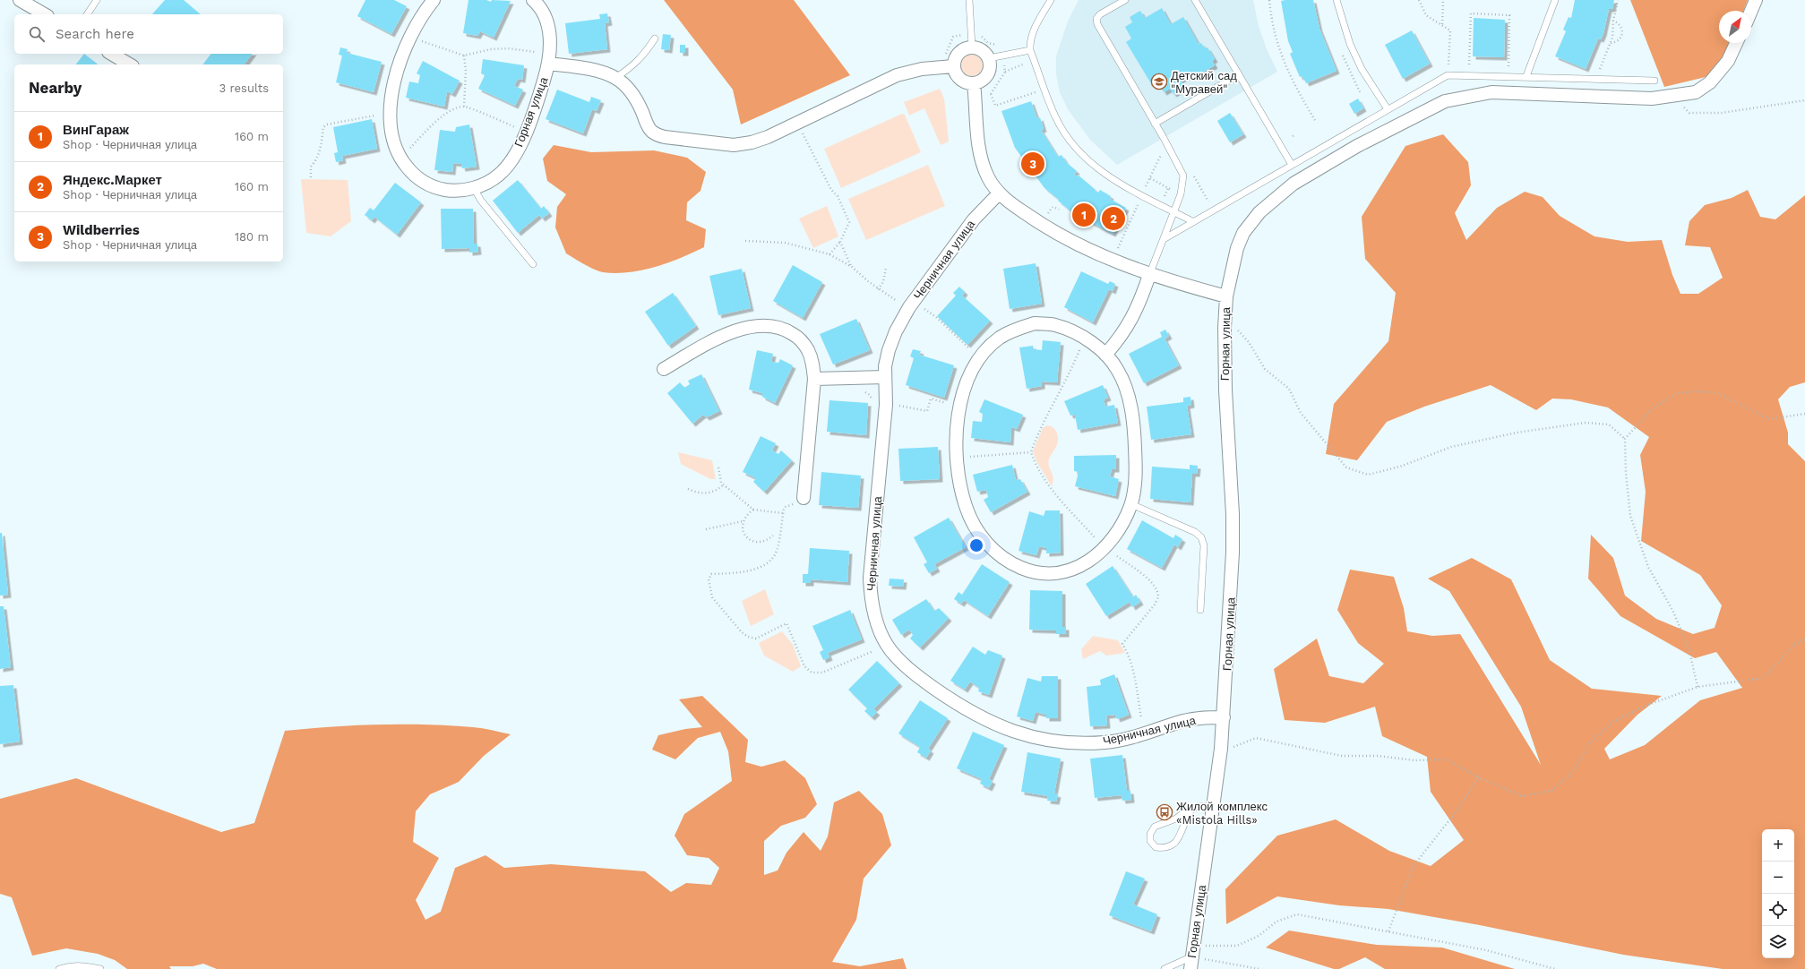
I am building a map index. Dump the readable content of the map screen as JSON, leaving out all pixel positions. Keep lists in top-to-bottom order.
{
  "streets": {
    "street": ["Горная улица", "Черничная улица"]
  },
  "crossings": [
    ["Горная улица", "Черничная улица"]
  ],
  "places": {
    "school or university": ["Детский сад \"Муравей\""],
    "bus stop": ["Жилой комплекс «Mistola Hills»"]
  },
  "north": "top right",
  "page": {
    "search": "Search here",
    "heading": ["Nearby", "3 results"],
    "list": [
      {
        "mark": "1",
        "name": "ВинГараж",
        "note": "Shop · Черничная улица",
        "value": "160 m"
      },
      {
        "mark": "2",
        "name": "Яндекс.Маркет",
        "note": "Shop · Черничная улица",
        "value": "160 m"
      },
      {
        "mark": "3",
        "name": "Wildberries",
        "note": "Shop · Черничная улица",
        "value": "180 m"
      }
    ],
    "pins": ["3", "1", "2"],
    "map_buttons": ["+", "−"]
  }
}
